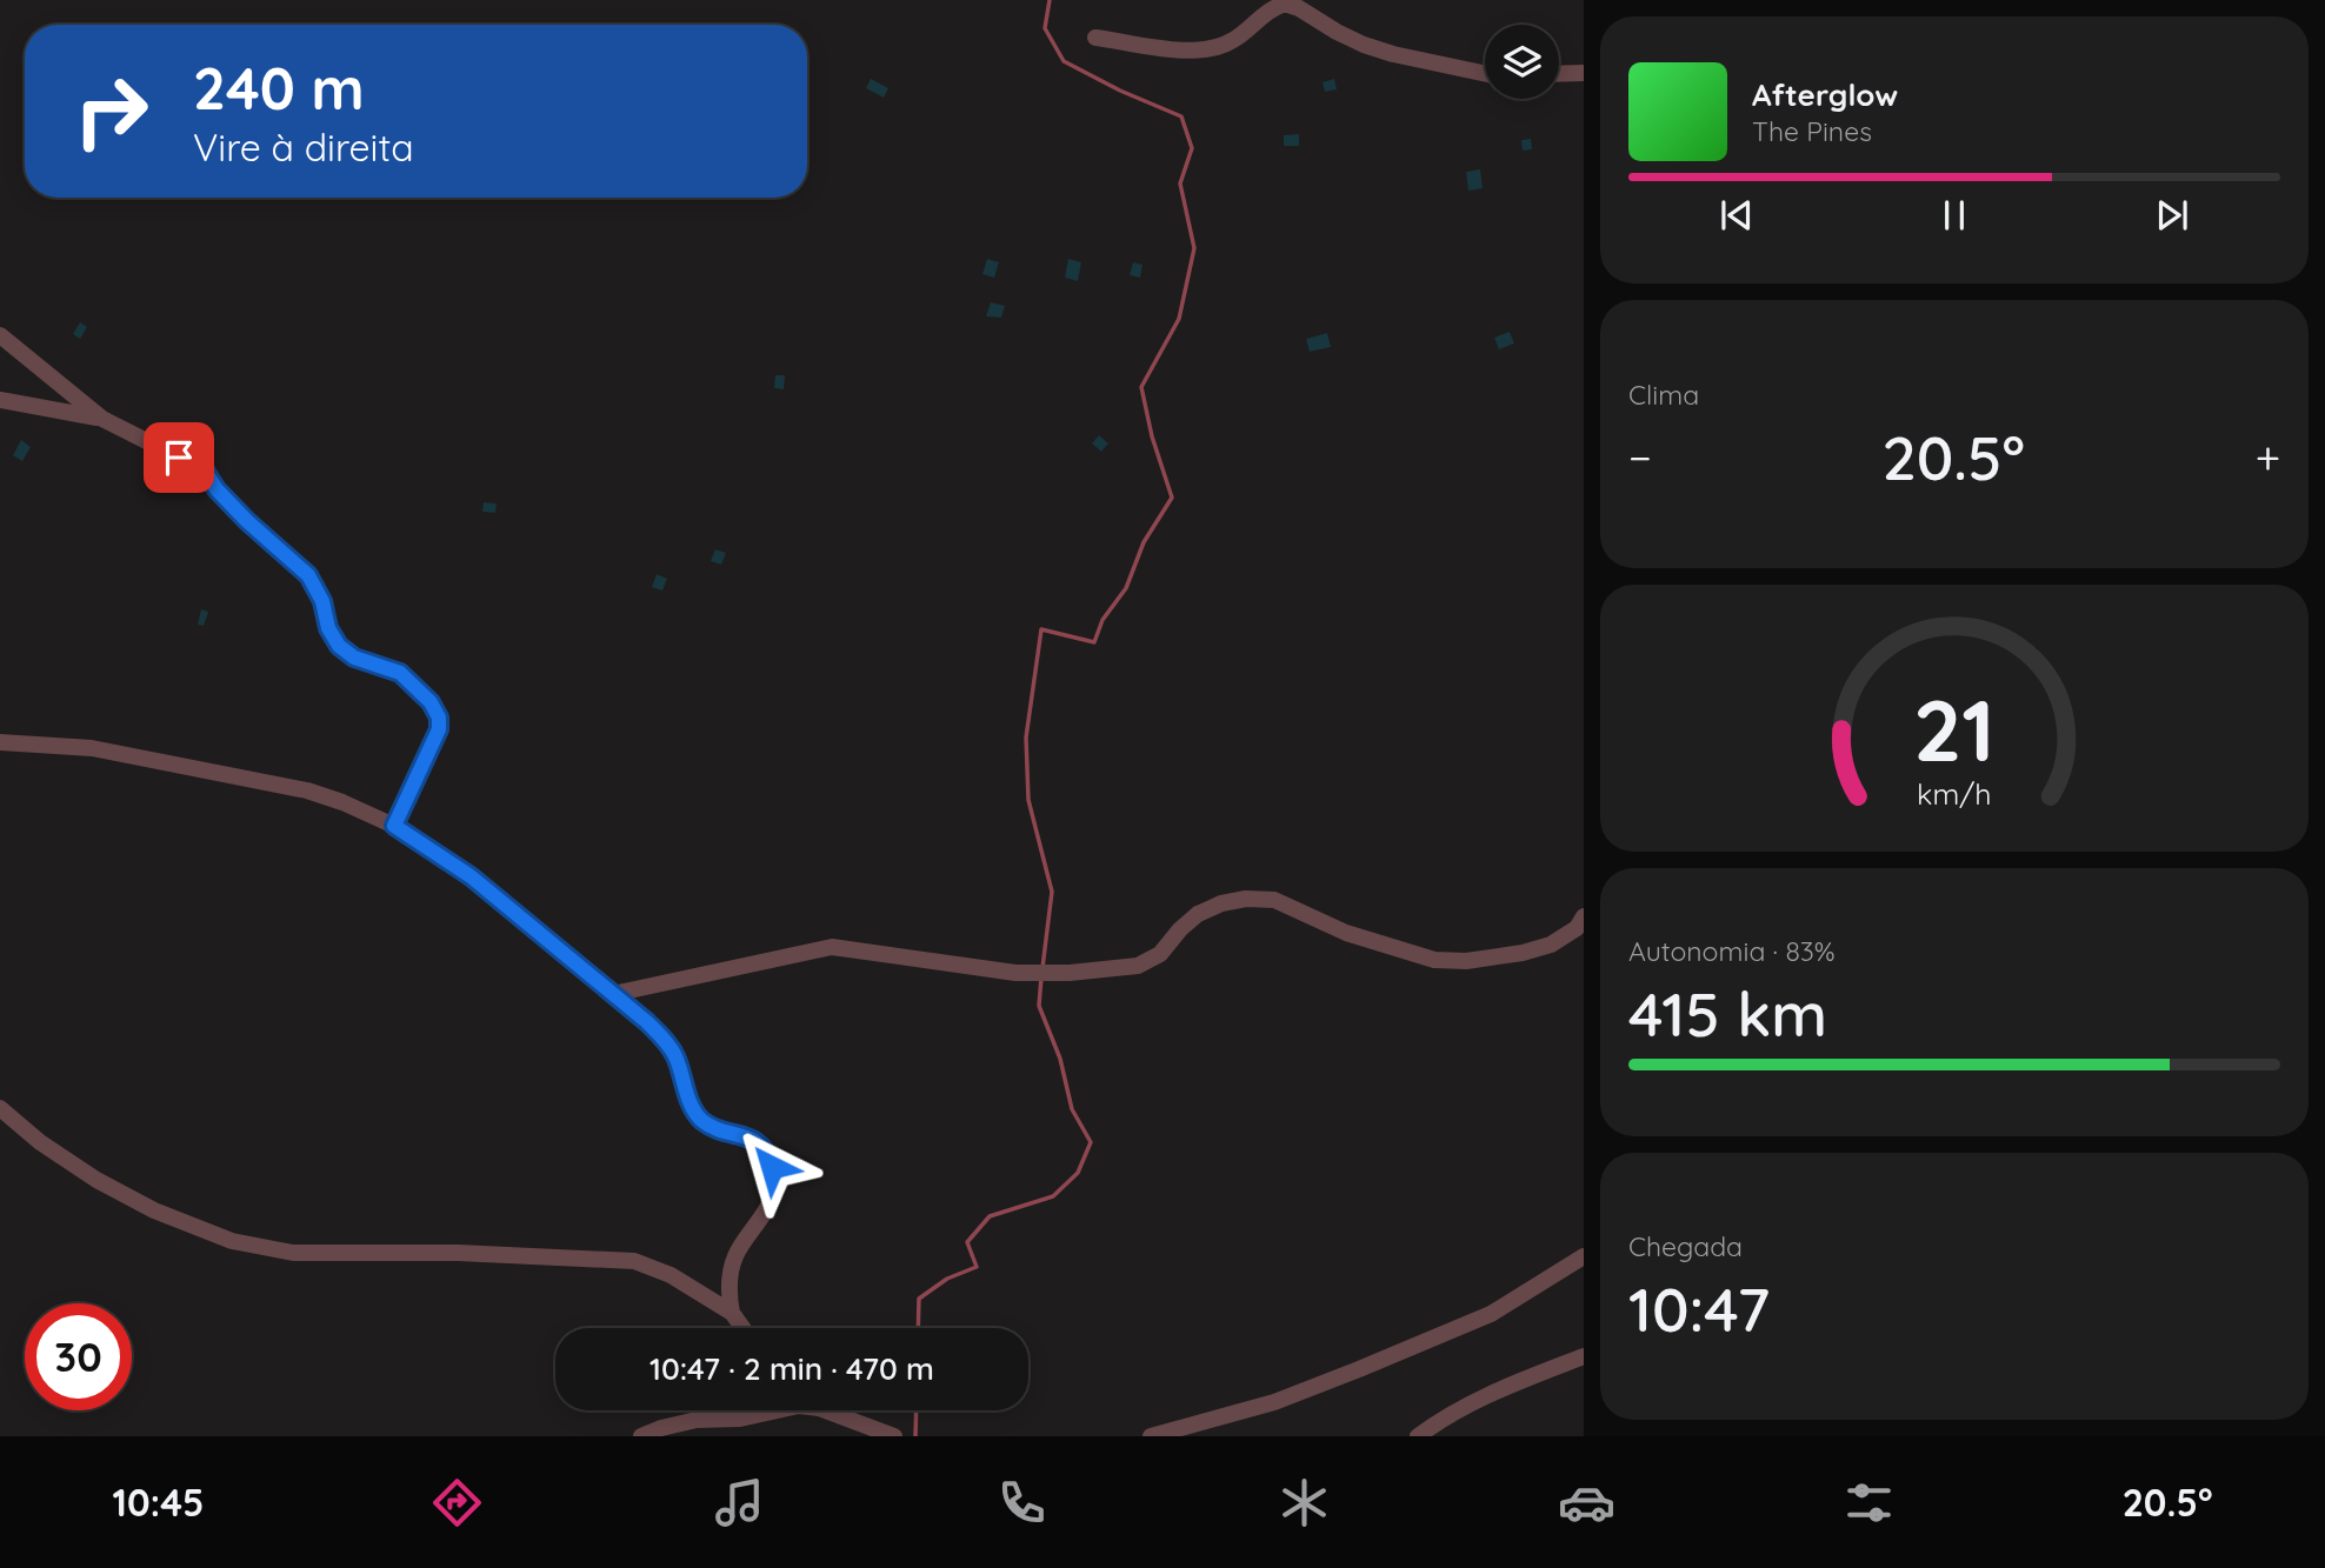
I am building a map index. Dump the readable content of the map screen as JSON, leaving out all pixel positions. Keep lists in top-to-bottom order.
{
  "page": {
    "turn": ["240 m", "Vire à direita"],
    "song": ["Afterglow", "The Pines"],
    "tile": [
      "Clima",
      ["Autonomia · 83%", "415 km"],
      ["Chegada", "10:47"]
    ],
    "heat": ["−", "20.5°", "+"],
    "limit": "30",
    "trip": "10:47 · 2 min · 470 m",
    "tabs": ["10:45", "20.5°"],
    "gauge": ["21", "km/h"]
  }
}
